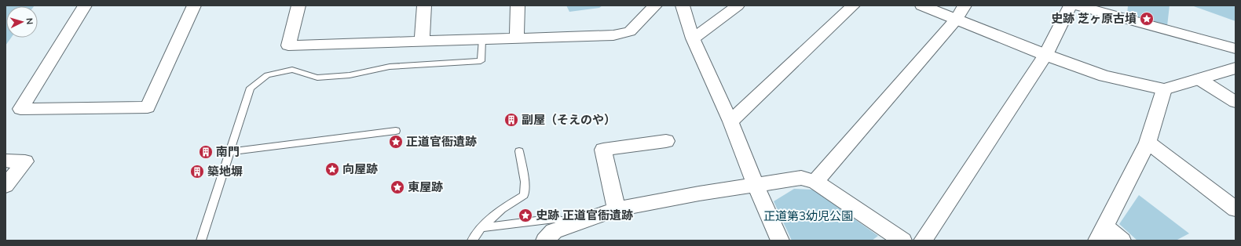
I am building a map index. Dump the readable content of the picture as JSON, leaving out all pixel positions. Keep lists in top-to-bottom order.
{
  "parks": ["正道第3幼児公園"],
  "places": {
    "place": [
      "史跡 芝ヶ原古墳",
      "正道官衙遺跡",
      "向屋跡",
      "東屋跡",
      "史跡 正道官衙遺跡"
    ],
    "building": ["副屋（そえのや）", "南門", "築地塀"]
  },
  "north": "right"
}
